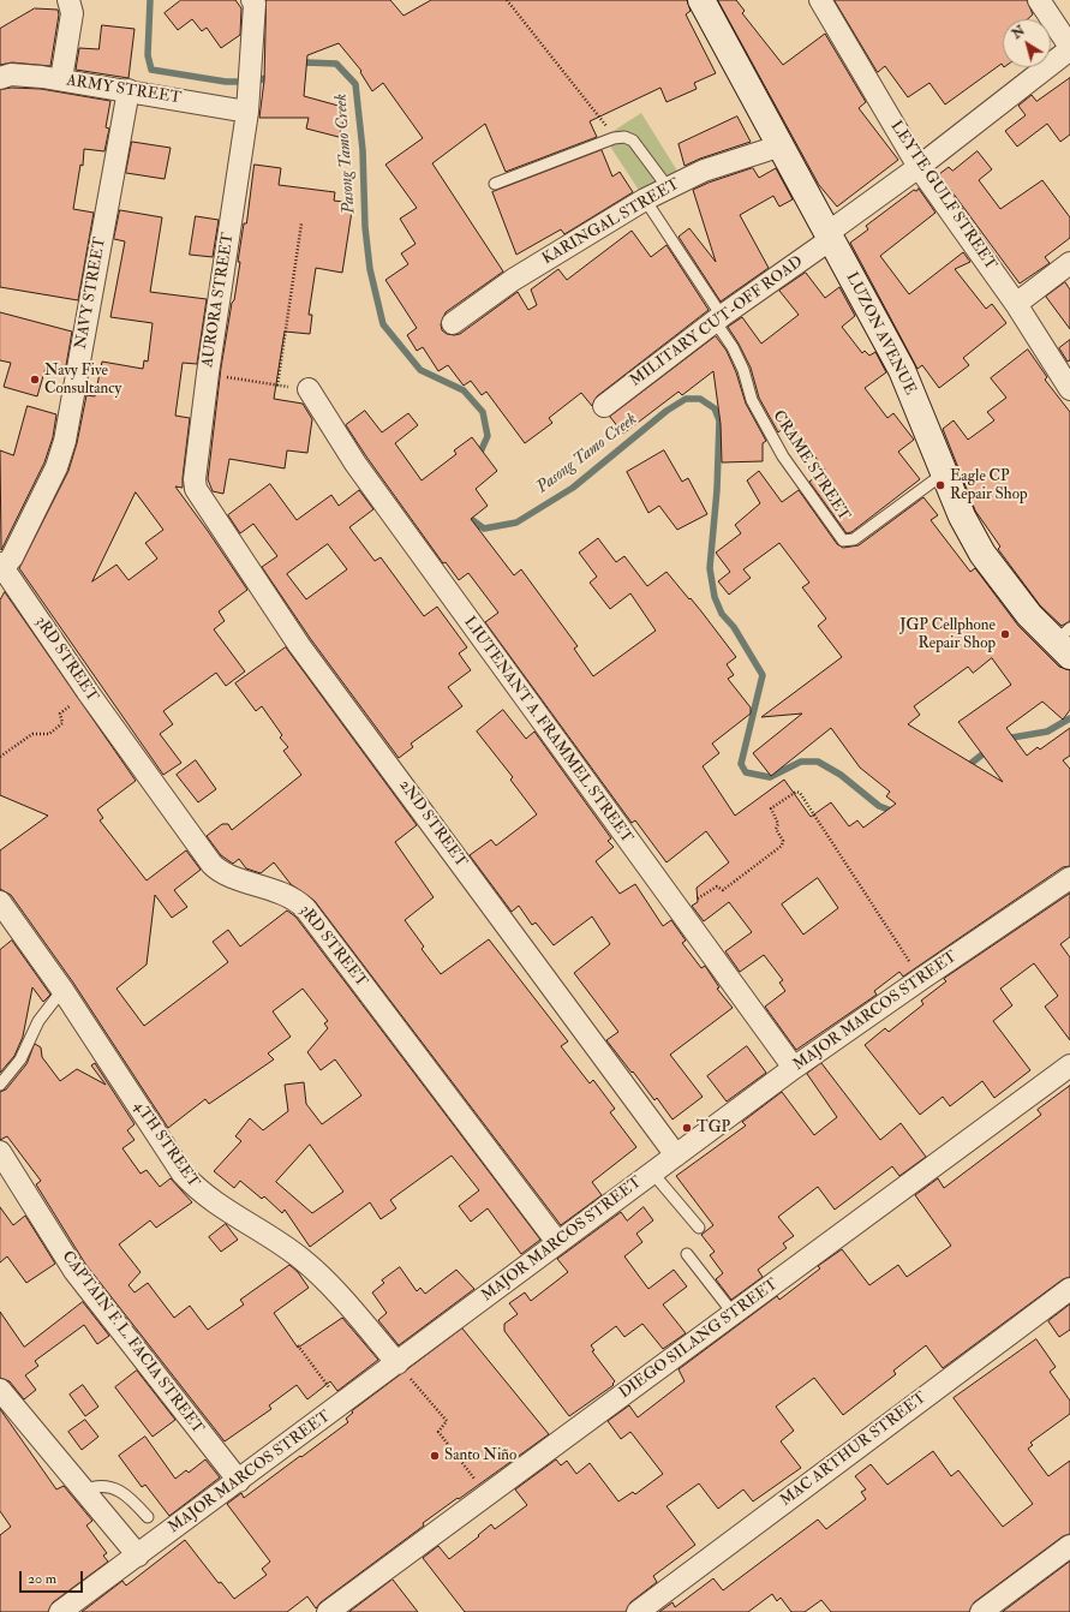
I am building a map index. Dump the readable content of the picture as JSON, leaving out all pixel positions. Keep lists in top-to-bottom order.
{
  "streets": {
    "main road": ["LUZON AVENUE"],
    "street": [
      "ARMY STREET",
      "LEYTE GULF STREET",
      "KARINGAL STREET",
      "NAVY STREET",
      "AURORA STREET",
      "MILITARY CUT-OFF ROAD",
      "3RD STREET",
      "LIUTENANT A. FRAMMEL STREET",
      "2ND STREET",
      "MAJOR MARCOS STREET",
      "4TH STREET",
      "DIEGO SILANG STREET",
      "CAPTAIN F. L. FACIA STREET",
      "MAC ARTHUR STREET"
    ],
    "lane": ["CRAME STREET"]
  },
  "crossings": [
    ["ARMY STREET", "NAVY STREET"],
    ["ARMY STREET", "AURORA STREET"],
    ["LEYTE GULF STREET", "MILITARY CUT-OFF ROAD"],
    ["KARINGAL STREET", "LUZON AVENUE"],
    ["NAVY STREET", "3RD STREET"],
    ["AURORA STREET", "2ND STREET"],
    ["MILITARY CUT-OFF ROAD", "LUZON AVENUE"],
    ["MILITARY CUT-OFF ROAD", "CRAME STREET"],
    ["LUZON AVENUE", "CRAME STREET"],
    ["3RD STREET", "MAJOR MARCOS STREET"],
    ["LIUTENANT A. FRAMMEL STREET", "MAJOR MARCOS STREET"],
    ["2ND STREET", "MAJOR MARCOS STREET"],
    ["MAJOR MARCOS STREET", "4TH STREET"],
    ["MAJOR MARCOS STREET", "CAPTAIN F. L. FACIA STREET"]
  ],
  "water": ["Pasong Tamo Creek"],
  "places": [
    "Navy Five Consultancy",
    "Eagle CP Repair Shop",
    "JGP Cellphone Repair Shop",
    "TGP",
    "Santo Niño"
  ],
  "scale_bar": "20 m",
  "north": "top left"
}
